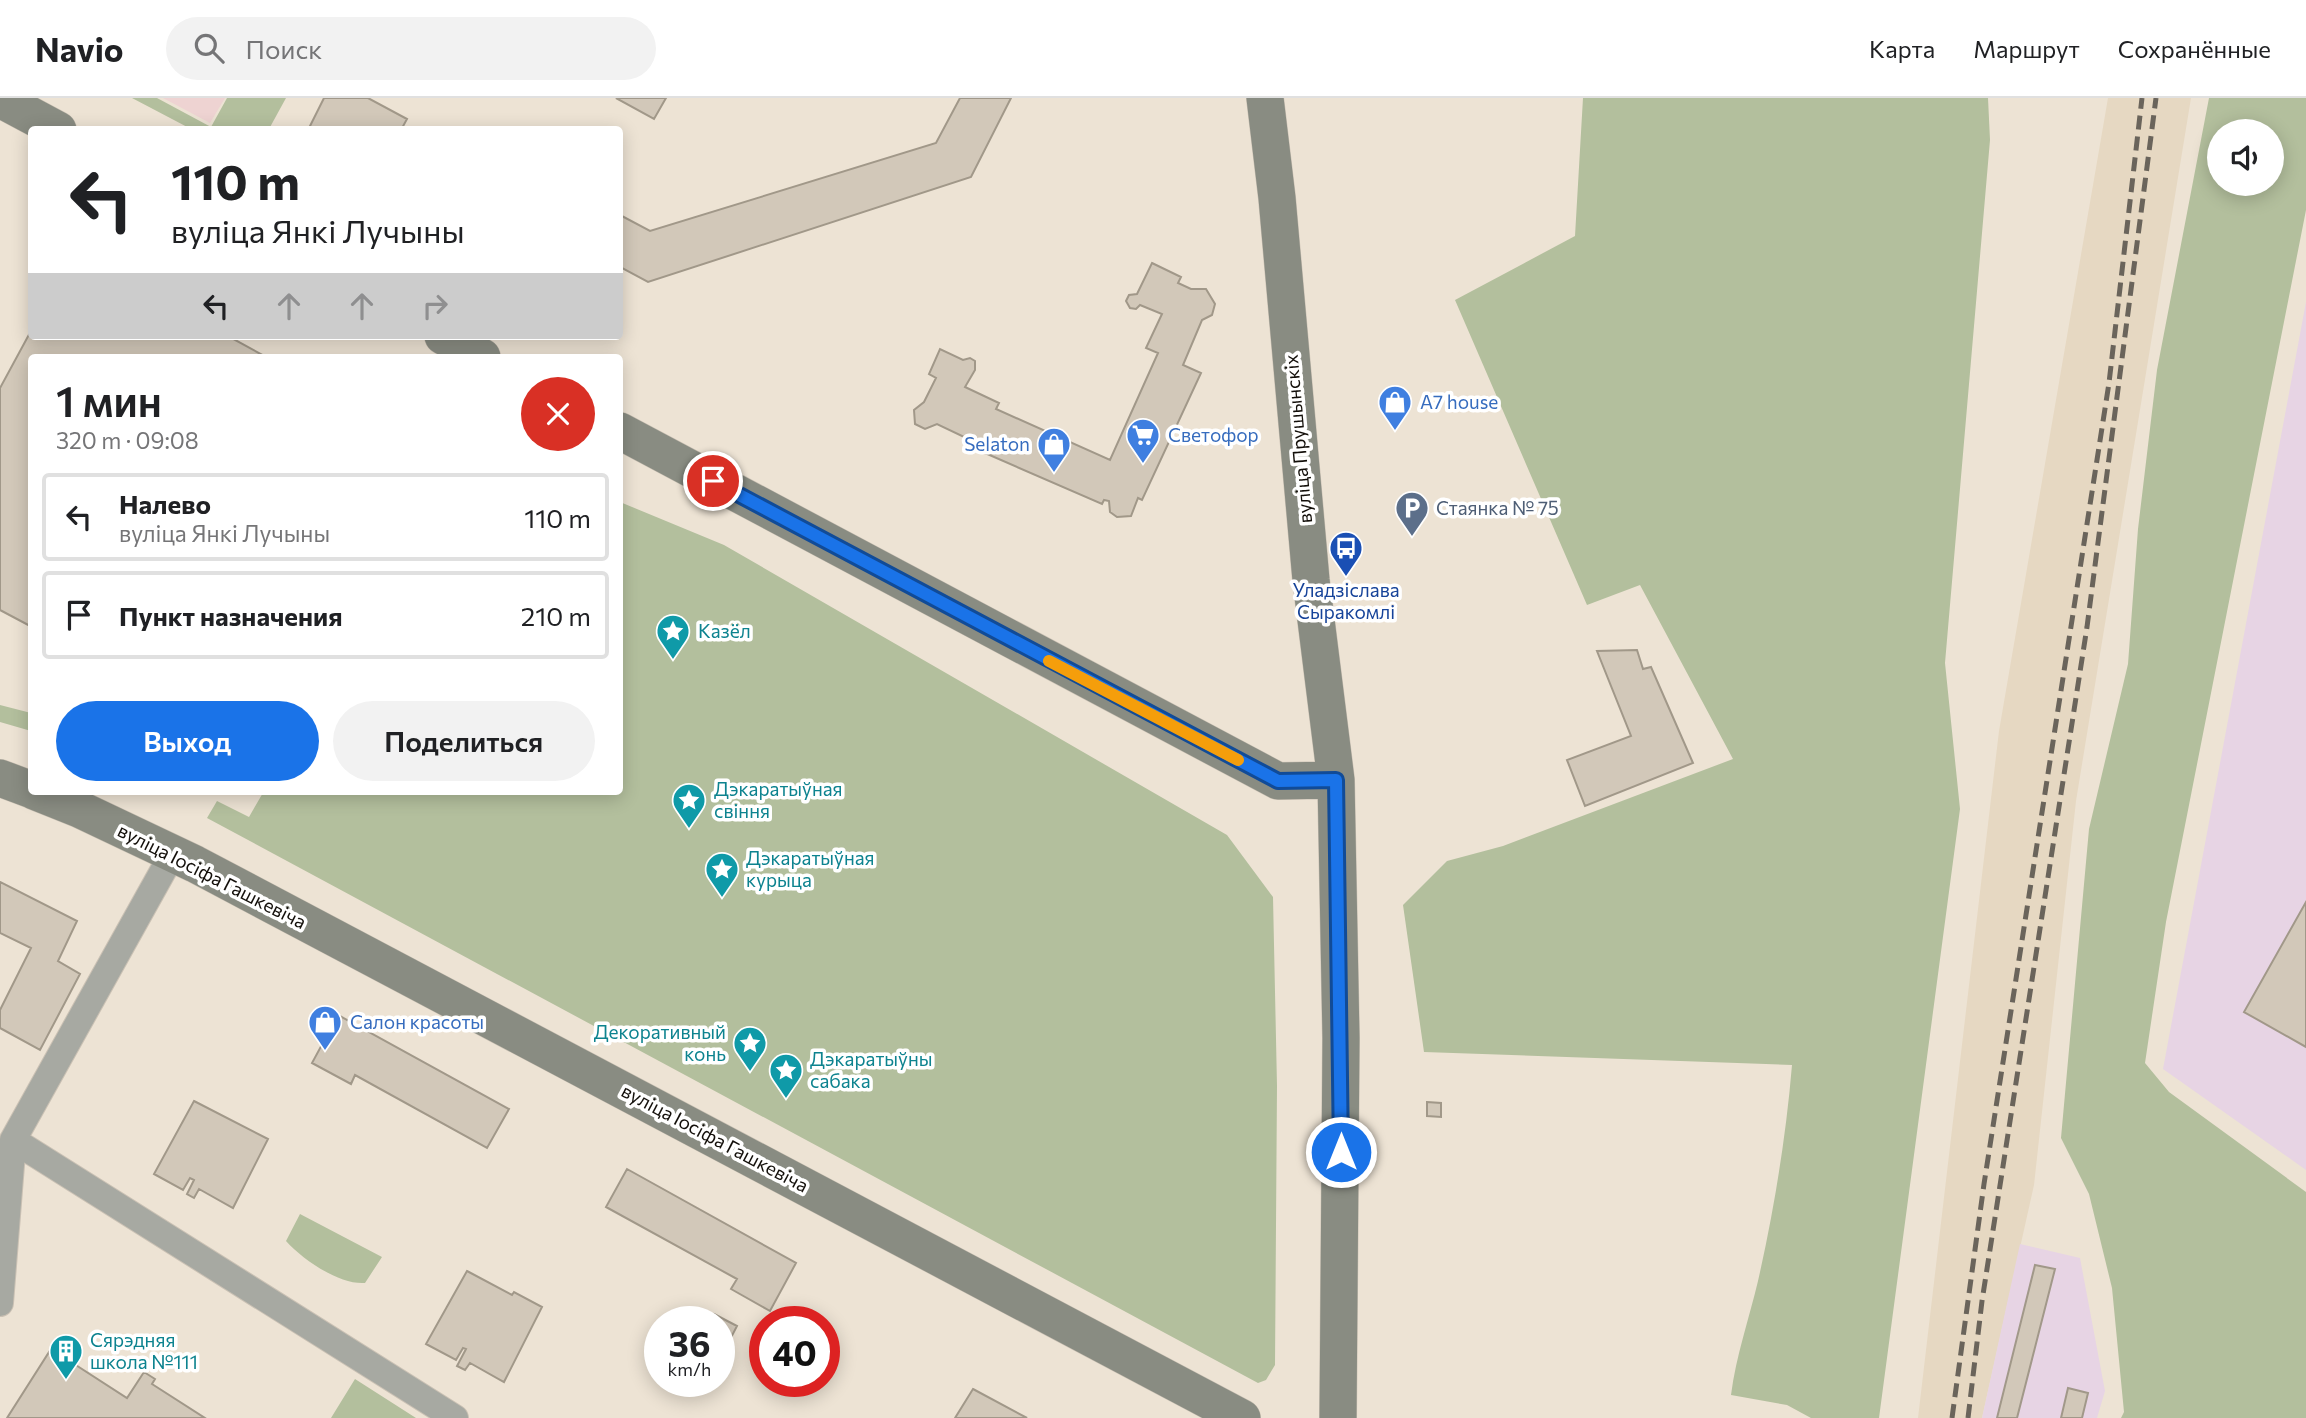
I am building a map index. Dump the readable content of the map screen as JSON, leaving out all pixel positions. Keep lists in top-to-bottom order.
{
  "streets": {
    "street": ["вуліца Прушынскіх", "вуліца Іосіфа Гашкевіча"]
  },
  "places": {
    "shop": ["A7 house", "Selaton", "Салон красоты"],
    "supermarket": ["Светофор"],
    "parking": ["Стаянка № 75"],
    "bus stop": ["Уладзіслава Сыракомлі"],
    "place": [
      "Казёл",
      "Дэкаратыўная свіння",
      "Дэкаратыўная курыца",
      "Декоративный конь",
      "Дэкаратыўны сабака"
    ],
    "building": ["Сярэдняя школа №111"]
  },
  "page": {
    "header": "Navio",
    "search": "Поиск",
    "nav": ["Карта", "Маршрут", "Сохранённые"],
    "turn": ["110 m", "вуліца Янкі Лучыны"],
    "heading": ["1 мин", "320 m · 09:08"],
    "list": [
      {
        "name": "Налево",
        "note": "вуліца Янкі Лучыны",
        "value": "110 m"
      },
      {
        "name": "Пункт назначения",
        "value": "210 m"
      }
    ],
    "buttons": ["Выход", "Поделиться"],
    "speed": "36 km/h",
    "limit": "40"
  }
}
